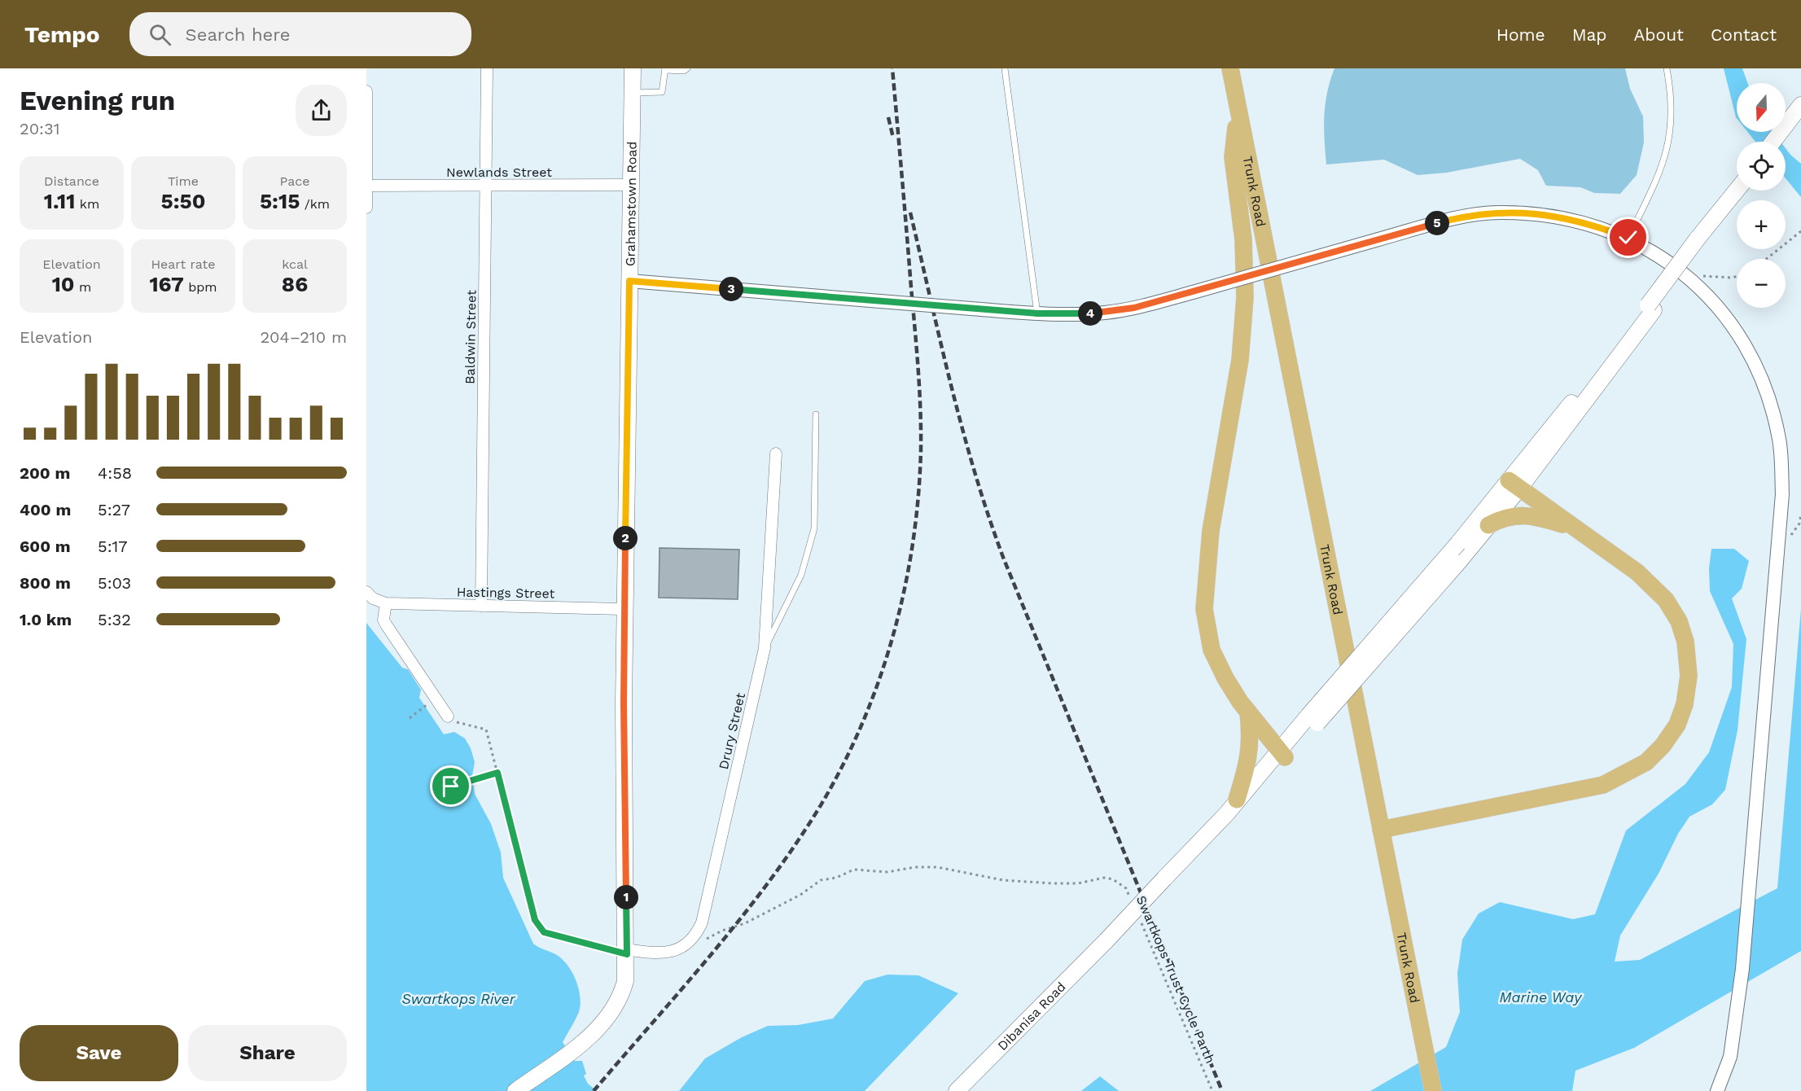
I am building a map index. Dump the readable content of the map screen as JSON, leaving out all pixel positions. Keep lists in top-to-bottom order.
{
  "streets": {
    "main road": ["Trunk Road", "Grahamstown Road", "Dibanisa Road"],
    "street": [
      "Newlands Street",
      "Baldwin Street",
      "Hastings Street",
      "Drury Street"
    ],
    "path": ["Swartkops Trust Cycle Parth"]
  },
  "crossings": [
    ["Newlands Street", "Grahamstown Road"],
    ["Newlands Street", "Baldwin Street"],
    ["Grahamstown Road", "Hastings Street"],
    ["Grahamstown Road", "Drury Street"],
    ["Baldwin Street", "Hastings Street"]
  ],
  "water": ["Marine Way", "Swartkops River"],
  "north": "bottom",
  "page": {
    "header": "Tempo",
    "search": "Search here",
    "nav": [
      "Home",
      "Map",
      "About",
      "Contact"
    ],
    "heading": ["Evening run", "20:31"],
    "map_buttons": ["+", "−"],
    "stats": [
      ["Distance", "1.11 km"],
      ["Time", "5:50"],
      ["Pace", "5:15 /km"],
      ["Elevation", "10 m"],
      ["Heart rate", "167 bpm"],
      ["kcal", "86"]
    ],
    "pins": [
      "5",
      "3",
      "4",
      "2",
      "1"
    ],
    "chart": ["Elevation", "204–210 m"],
    "list": [
      {
        "name": "200 m",
        "note": "4:58"
      },
      {
        "name": "400 m",
        "note": "5:27"
      },
      {
        "name": "600 m",
        "note": "5:17"
      },
      {
        "name": "800 m",
        "note": "5:03"
      },
      {
        "name": "1.0 km",
        "note": "5:32"
      }
    ],
    "buttons": ["Save", "Share"]
  }
}
